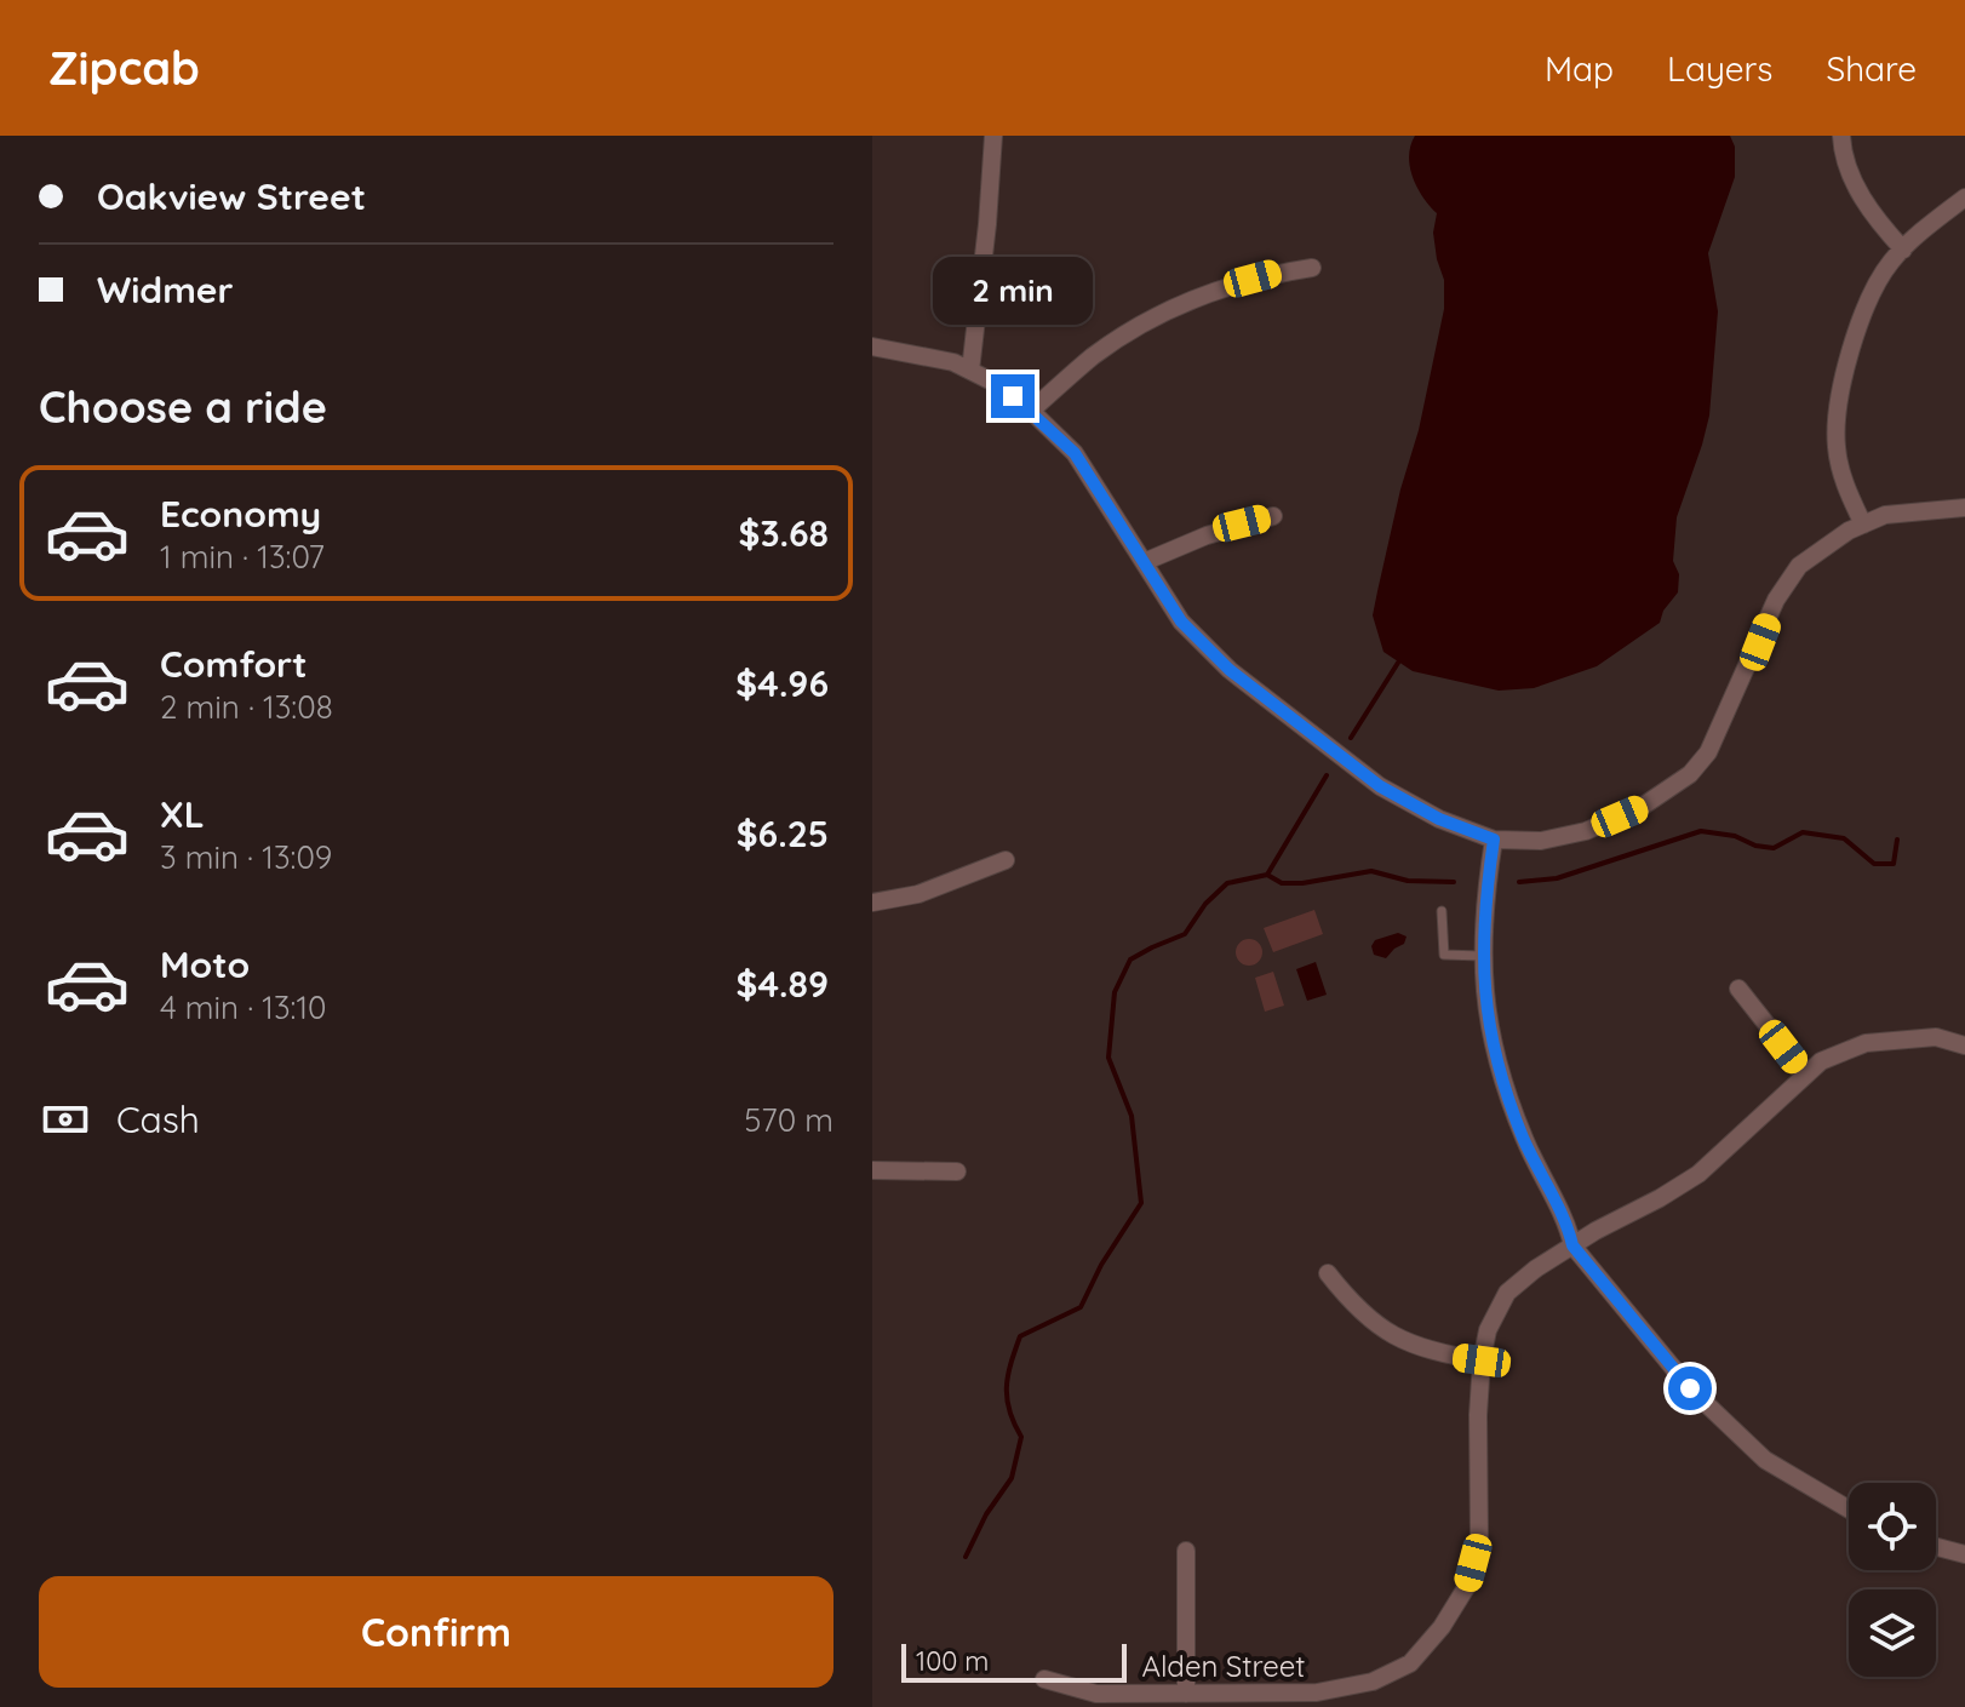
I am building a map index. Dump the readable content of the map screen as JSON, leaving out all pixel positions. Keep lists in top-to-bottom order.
{
  "streets": {
    "street": ["Alden Street"]
  },
  "scale_bar": "100 m",
  "page": {
    "header": "Zipcab",
    "nav": ["Map", "Layers", "Share"],
    "banner": ["Oakview Street", "Widmer"],
    "bubble": "2 min",
    "heading": "Choose a ride",
    "list": [
      {
        "name": "Economy",
        "note": "1 min · 13:07",
        "value": "$3.68"
      },
      {
        "name": "Comfort",
        "note": "2 min · 13:08",
        "value": "$4.96"
      },
      {
        "name": "XL",
        "note": "3 min · 13:09",
        "value": "$6.25"
      },
      {
        "name": "Moto",
        "note": "4 min · 13:10",
        "value": "$4.89"
      }
    ],
    "pay": ["Cash", "570 m"],
    "buttons": "Confirm",
    "scale": "100 m"
  }
}
